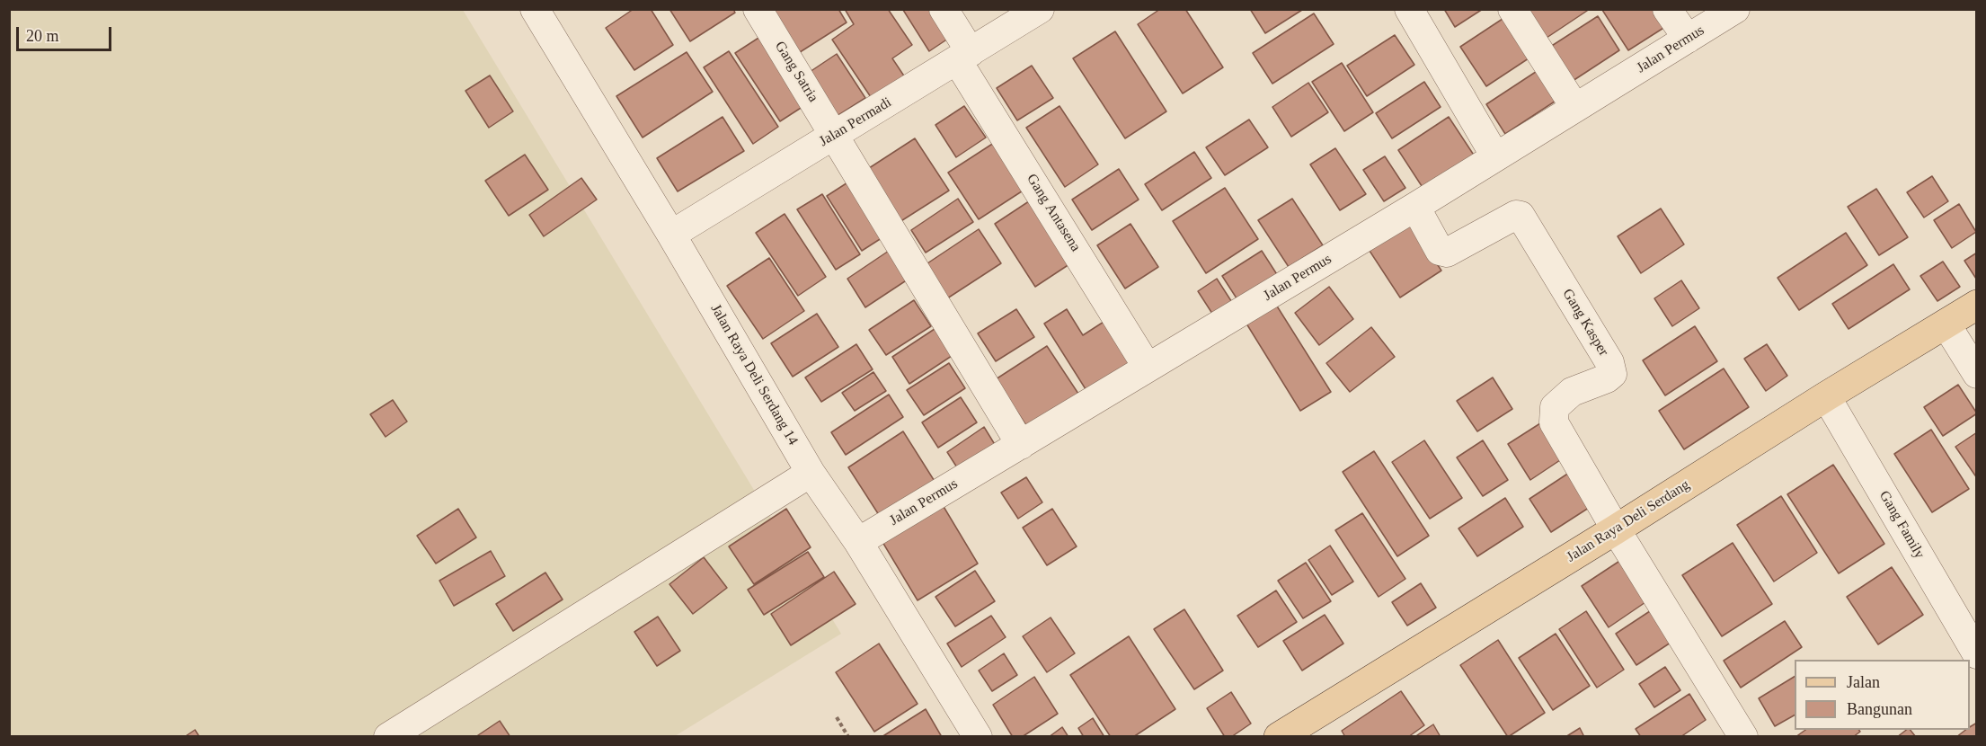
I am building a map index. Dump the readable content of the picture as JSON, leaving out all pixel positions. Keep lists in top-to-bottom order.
{
  "streets": {
    "main road": ["Jalan Raya Deli Serdang"],
    "street": [
      "Jalan Permus",
      "Gang Satria",
      "Jalan Permadi",
      "Gang Antasena",
      "Gang Kasper",
      "Jalan Raya Deli Serdang 14",
      "Gang Family"
    ]
  },
  "crossings": [
    ["Jalan Permus", "Gang Satria"],
    ["Jalan Permus", "Gang Antasena"],
    ["Jalan Permus", "Gang Kasper"],
    ["Jalan Permus", "Jalan Raya Deli Serdang 14"],
    ["Gang Satria", "Jalan Permadi"],
    ["Jalan Permadi", "Gang Antasena"],
    ["Jalan Permadi", "Jalan Raya Deli Serdang 14"],
    ["Gang Kasper", "Jalan Raya Deli Serdang"],
    ["Jalan Raya Deli Serdang", "Gang Family"]
  ],
  "legend": ["Jalan", "Bangunan"],
  "scale_bar": "20 m"
}
